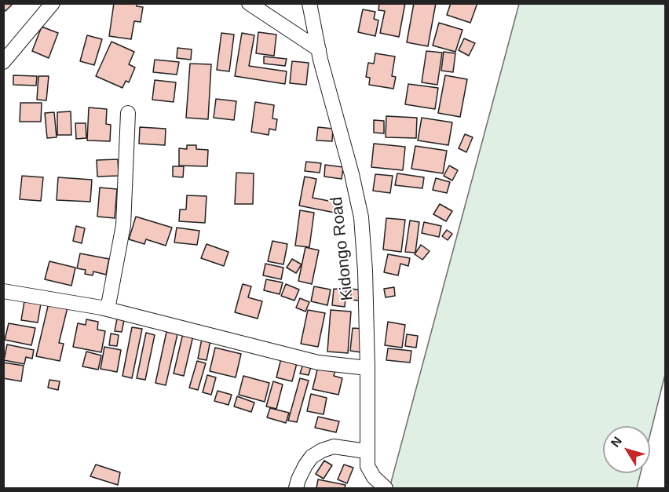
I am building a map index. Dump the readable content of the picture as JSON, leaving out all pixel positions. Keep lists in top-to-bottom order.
{
  "streets": {
    "street": ["Kidongo Road"]
  },
  "north": "top left"
}
